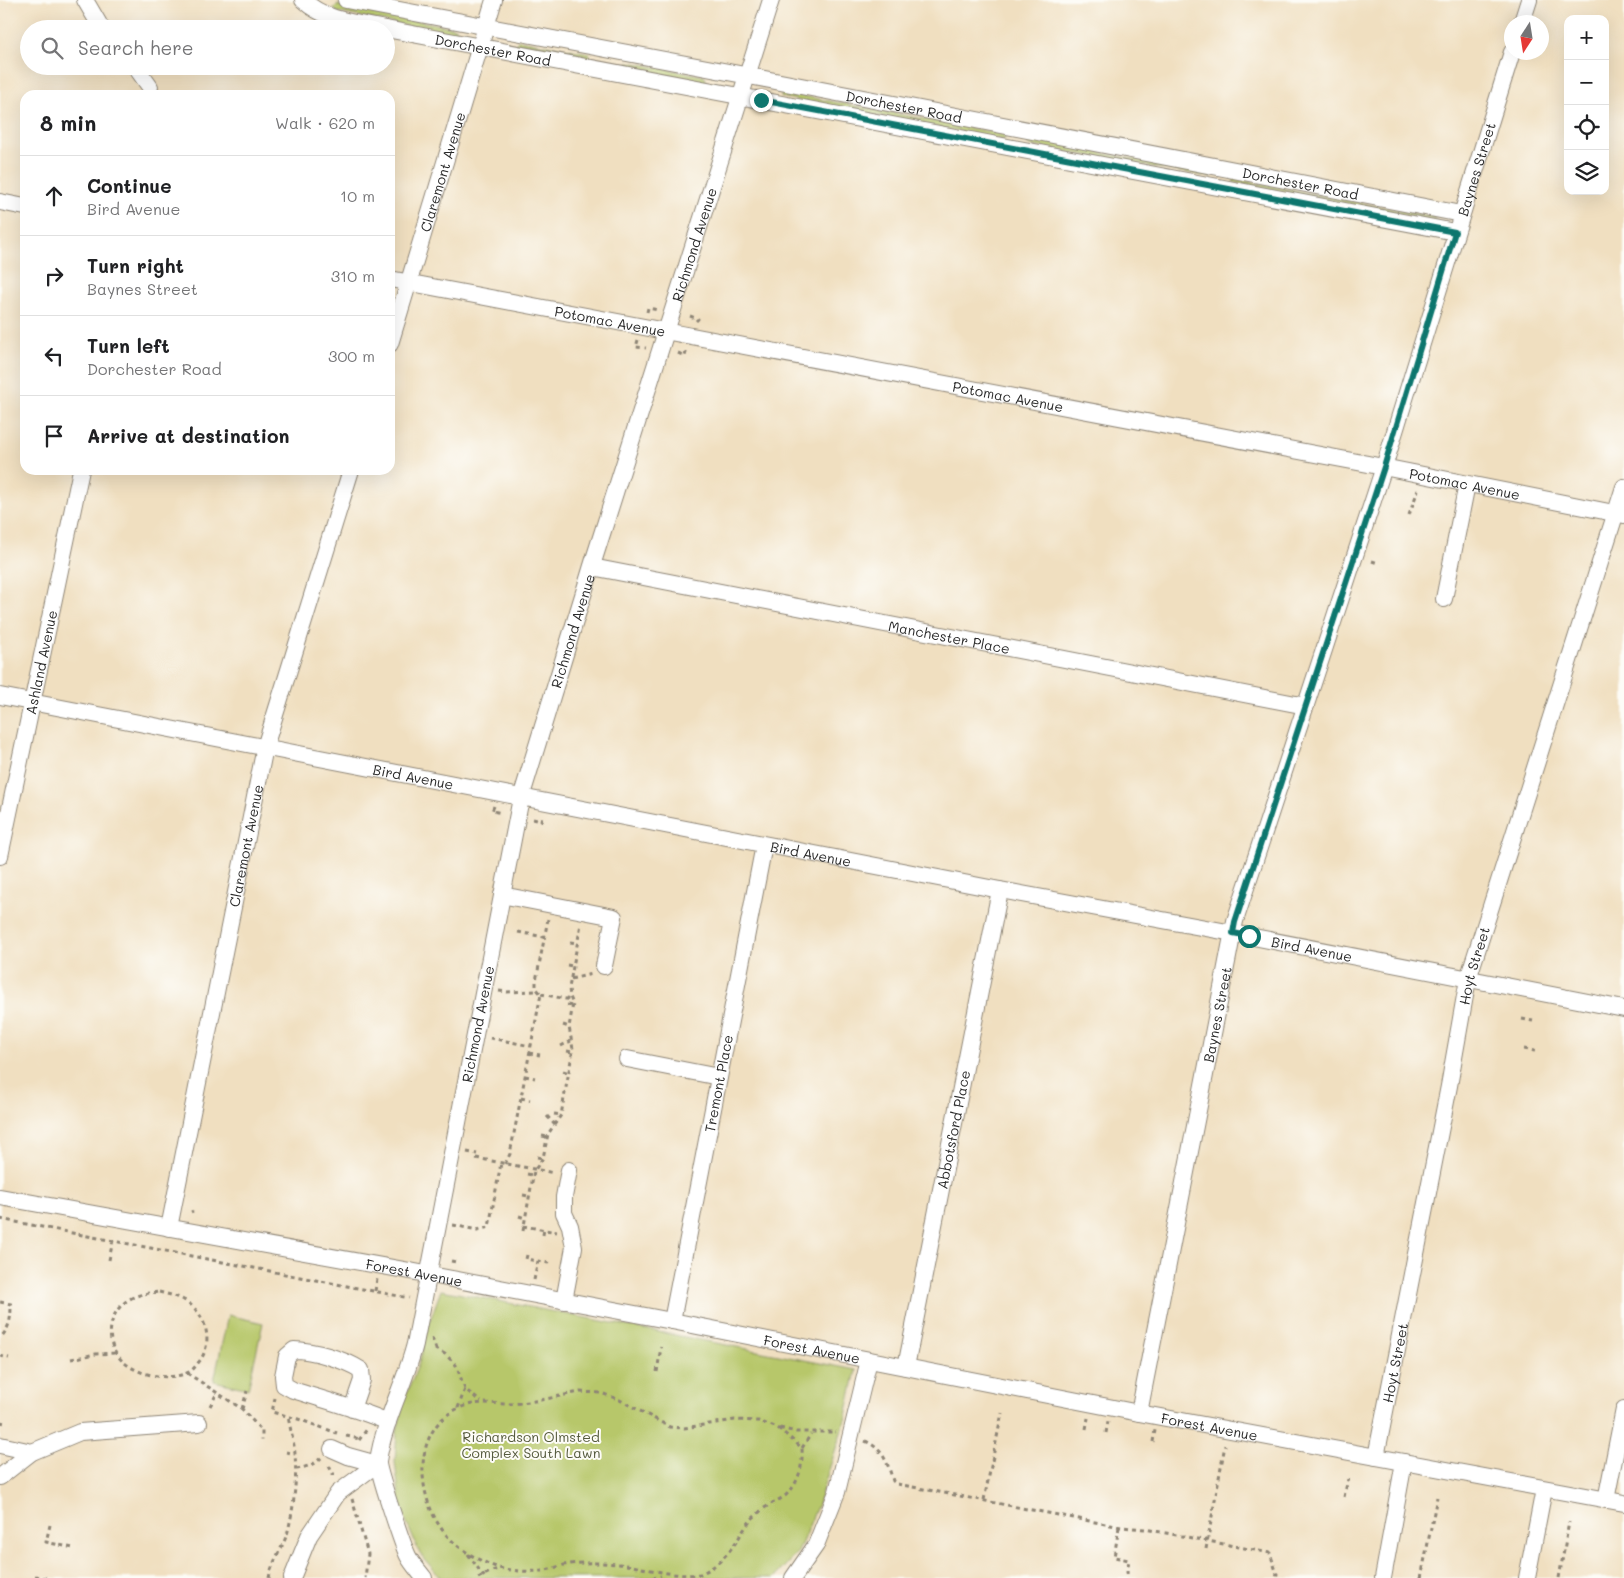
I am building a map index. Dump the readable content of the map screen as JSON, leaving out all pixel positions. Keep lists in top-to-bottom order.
{
  "streets": {
    "street": [
      "Dorchester Road",
      "Baynes Street",
      "Claremont Avenue",
      "Richmond Avenue",
      "Potomac Avenue",
      "Manchester Place",
      "Ashland Avenue",
      "Bird Avenue",
      "Hoyt Street",
      "Tremont Place",
      "Abbotsford Place",
      "Forest Avenue"
    ]
  },
  "crossings": [
    ["Dorchester Road", "Baynes Street"],
    ["Dorchester Road", "Claremont Avenue"],
    ["Dorchester Road", "Richmond Avenue"],
    ["Baynes Street", "Potomac Avenue"],
    ["Baynes Street", "Manchester Place"],
    ["Baynes Street", "Bird Avenue"],
    ["Baynes Street", "Forest Avenue"],
    ["Claremont Avenue", "Potomac Avenue"],
    ["Claremont Avenue", "Bird Avenue"],
    ["Claremont Avenue", "Forest Avenue"],
    ["Richmond Avenue", "Potomac Avenue"],
    ["Richmond Avenue", "Manchester Place"],
    ["Richmond Avenue", "Bird Avenue"],
    ["Richmond Avenue", "Forest Avenue"],
    ["Potomac Avenue", "Hoyt Street"],
    ["Ashland Avenue", "Bird Avenue"],
    ["Bird Avenue", "Hoyt Street"],
    ["Bird Avenue", "Tremont Place"],
    ["Bird Avenue", "Abbotsford Place"],
    ["Hoyt Street", "Forest Avenue"],
    ["Tremont Place", "Forest Avenue"],
    ["Abbotsford Place", "Forest Avenue"]
  ],
  "parks": ["Richardson Olmsted Complex South Lawn"],
  "north": "bottom",
  "page": {
    "map_buttons": ["+", "−"],
    "search": "Search here",
    "heading": ["8 min", "Walk · 620 m"],
    "list": [
      ["Continue", "Bird Avenue", "10 m"],
      ["Turn right", "Baynes Street", "310 m"],
      ["Turn left", "Dorchester Road", "300 m"],
      "Arrive at destination"
    ]
  }
}
